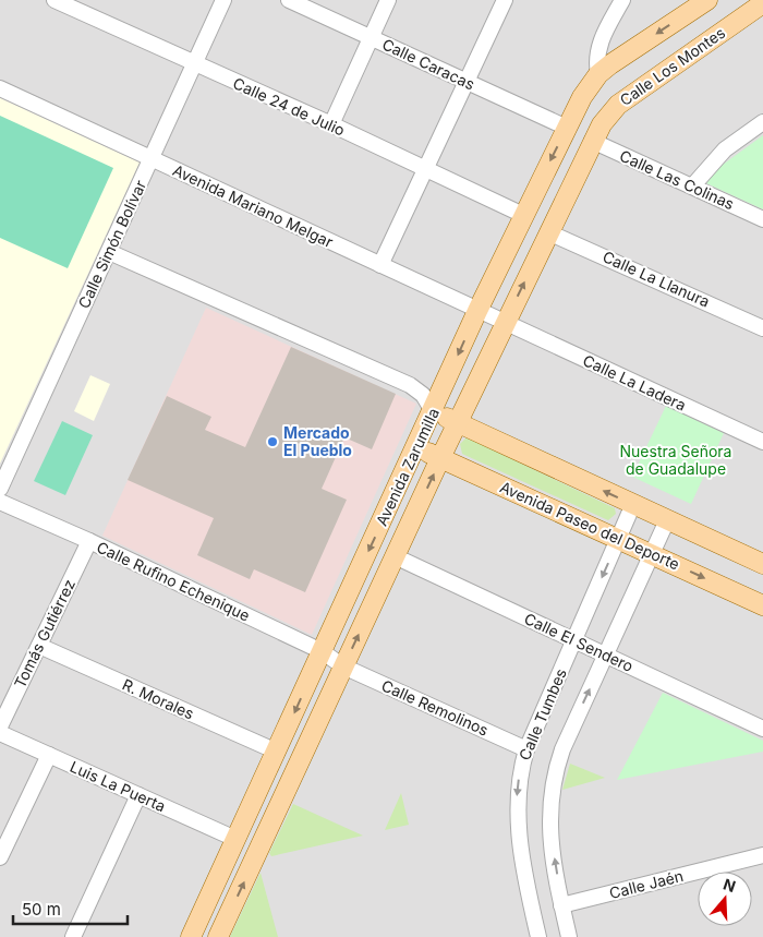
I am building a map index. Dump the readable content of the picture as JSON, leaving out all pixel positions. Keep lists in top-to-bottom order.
{
  "streets": {
    "main road": ["Calle Los Montes", "Avenida Zarumilla", "Avenida Paseo del Deporte"],
    "street": [
      "Calle Caracas",
      "Calle 24 de Julio",
      "Calle Las Colinas",
      "Avenida Mariano Melgar",
      "Calle Simón Bolívar",
      "Calle La Llanura",
      "Calle La Ladera",
      "Calle Rufino Echenique",
      "Tomás Gutiérrez",
      "Calle El Sendero",
      "R. Morales",
      "Calle Remolinos",
      "Calle Tumbes",
      "Luis La Puerta",
      "Calle Jaén"
    ]
  },
  "crossings": [
    ["Calle Caracas", "Avenida Zarumilla"],
    ["Calle Los Montes", "Calle Las Colinas"],
    ["Calle Los Montes", "Avenida Zarumilla"],
    ["Calle 24 de Julio", "Calle Simón Bolívar"],
    ["Calle 24 de Julio", "Avenida Zarumilla"],
    ["Calle Las Colinas", "Avenida Zarumilla"],
    ["Avenida Mariano Melgar", "Calle Simón Bolívar"],
    ["Avenida Mariano Melgar", "Calle La Ladera"],
    ["Avenida Mariano Melgar", "Avenida Zarumilla"],
    ["Calle La Llanura", "Avenida Zarumilla"],
    ["Calle La Ladera", "Avenida Zarumilla"],
    ["Avenida Zarumilla", "Avenida Paseo del Deporte"],
    ["Avenida Zarumilla", "Calle Rufino Echenique"],
    ["Avenida Zarumilla", "Calle El Sendero"],
    ["Avenida Zarumilla", "R. Morales"],
    ["Avenida Zarumilla", "Calle Remolinos"],
    ["Avenida Zarumilla", "Luis La Puerta"],
    ["Avenida Paseo del Deporte", "Calle Tumbes"],
    ["Calle Rufino Echenique", "Tomás Gutiérrez"],
    ["Calle Rufino Echenique", "Calle Remolinos"],
    ["Tomás Gutiérrez", "R. Morales"],
    ["Calle El Sendero", "Calle Tumbes"],
    ["Calle Remolinos", "Calle Tumbes"],
    ["Calle Tumbes", "Calle Jaén"]
  ],
  "parks": ["Nuestra Señora de Guadalupe"],
  "places": ["Mercado El Pueblo"],
  "scale_bar": "50 m",
  "north": "top"
}
